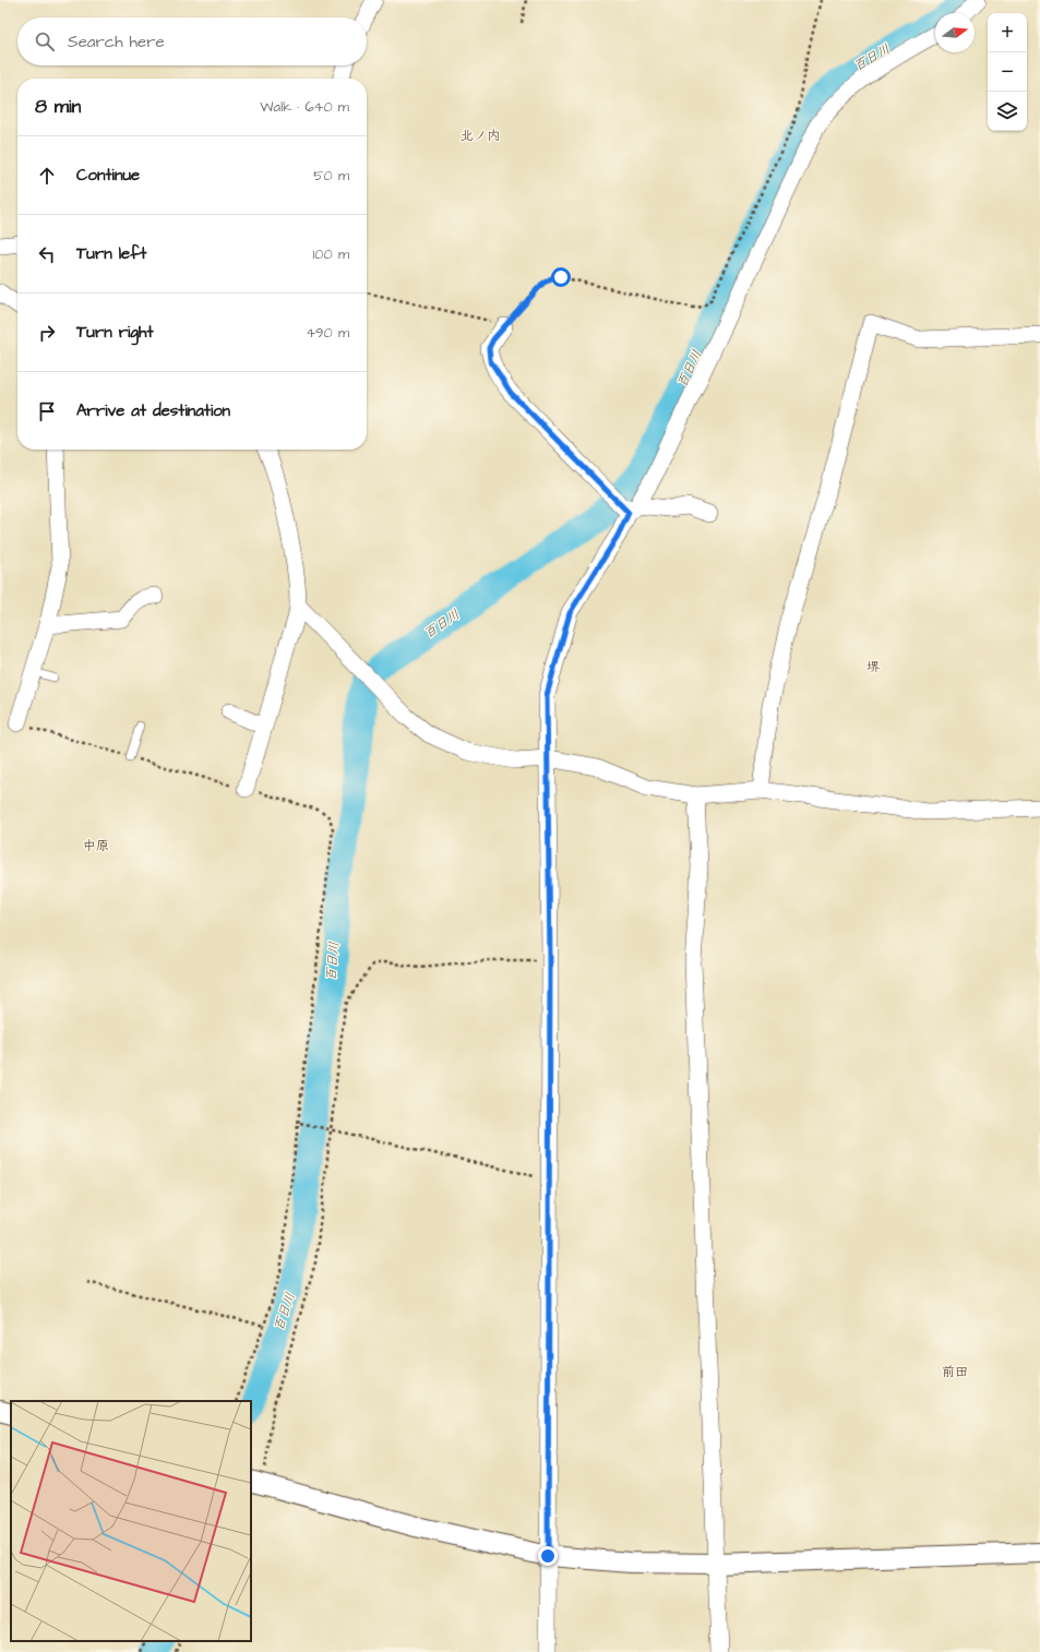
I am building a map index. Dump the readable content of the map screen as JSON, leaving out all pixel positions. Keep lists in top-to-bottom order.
{
  "districts": [
    "北ノ内",
    "堺",
    "中原",
    "前田"
  ],
  "water": ["百日川"],
  "north": "right",
  "page": {
    "map_buttons": ["+", "−"],
    "search": "Search here",
    "heading": ["8 min", "Walk · 640 m"],
    "list": [
      ["Continue", "50 m"],
      ["Turn left", "100 m"],
      ["Turn right", "490 m"],
      "Arrive at destination"
    ]
  }
}
